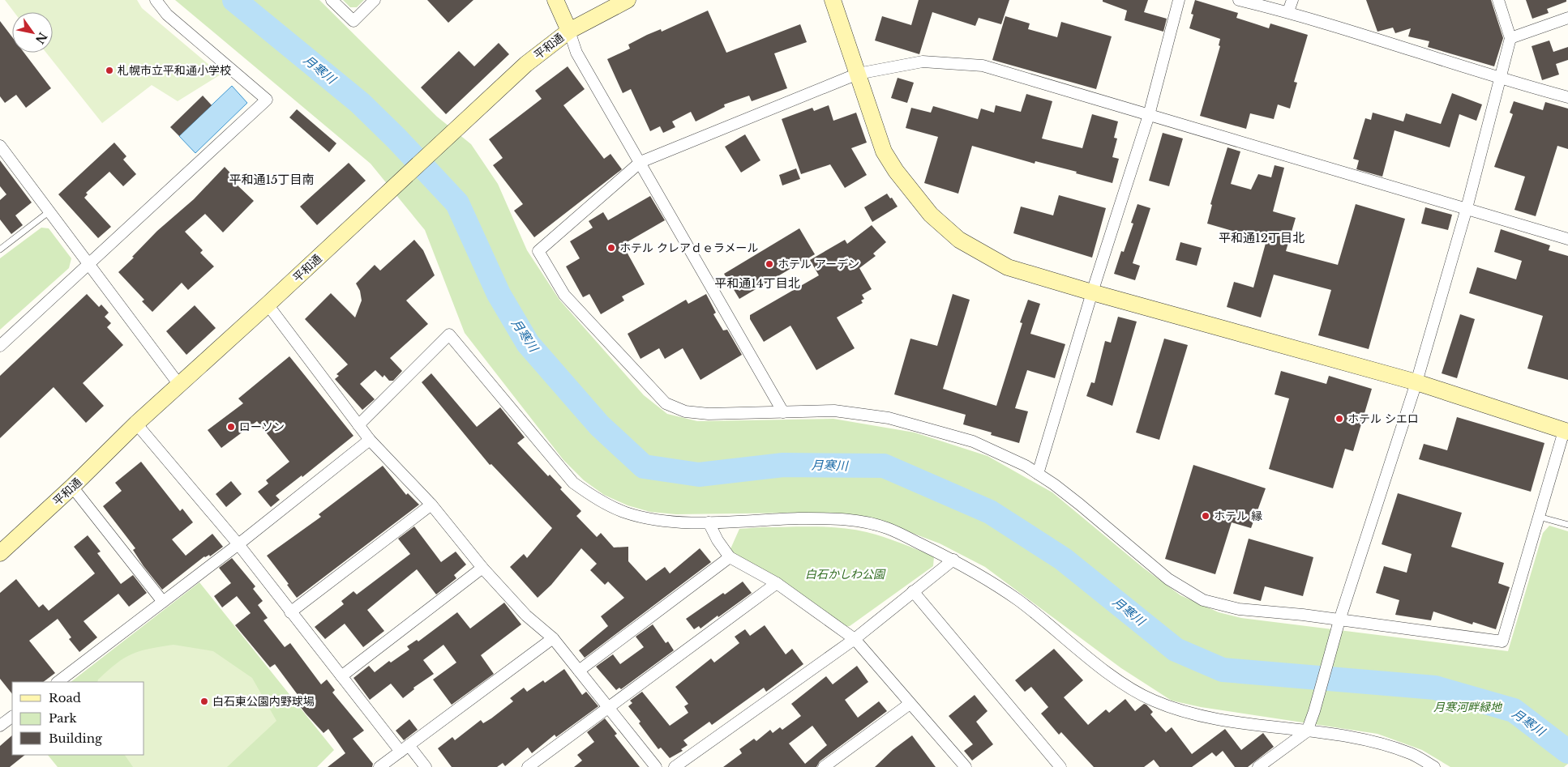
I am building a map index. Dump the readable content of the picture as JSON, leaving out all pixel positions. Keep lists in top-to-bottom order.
{
  "streets": {
    "street": ["平和通"]
  },
  "districts": ["平和通15丁目南", "平和通12丁目北", "平和通14丁目北"],
  "water": ["月寒川"],
  "parks": ["白石かしわ公園", "月寒河畔緑地"],
  "places": [
    "札幌市立平和通小学校",
    "ホテル クレアｄｅラメール",
    "ホテル アーデン",
    "ホテル シエロ",
    "ローソン",
    "ホテル 縁",
    "白石東公園内野球場"
  ],
  "legend": ["Road", "Park", "Building"],
  "north": "bottom right"
}
